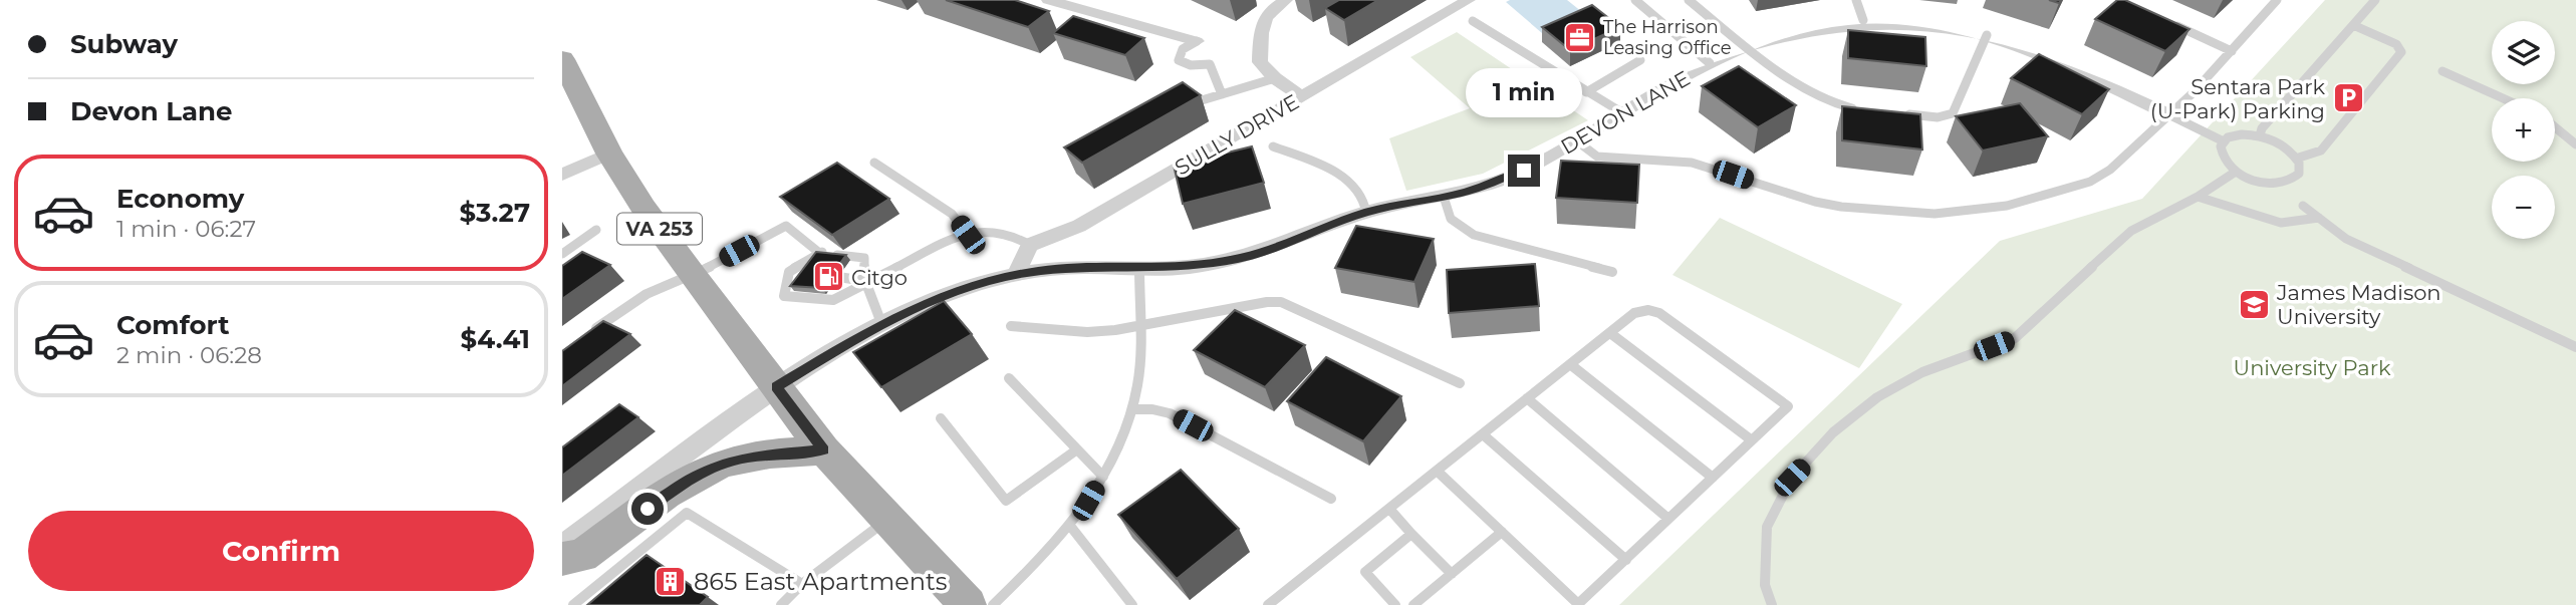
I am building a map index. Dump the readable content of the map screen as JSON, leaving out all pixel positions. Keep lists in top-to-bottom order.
{
  "streets": {
    "main road": ["VA 253"],
    "street": ["DEVON LANE", "SULLY DRIVE"]
  },
  "crossings": [
    ["DEVON LANE", "VA 253"]
  ],
  "parks": ["University Park"],
  "places": {
    "office": ["The Harrison Leasing Office"],
    "parking": ["Sentara Park (U-Park) Parking"],
    "fuel station": ["Citgo"],
    "school or university": ["James Madison University"],
    "building": ["865 East Apartments"]
  },
  "page": {
    "banner": ["Subway", "Devon Lane"],
    "map_buttons": ["+", "−"],
    "bubble": "1 min",
    "list": [
      {
        "name": "Economy",
        "note": "1 min · 06:27",
        "value": "$3.27"
      },
      {
        "name": "Comfort",
        "note": "2 min · 06:28",
        "value": "$4.41"
      }
    ],
    "buttons": "Confirm"
  }
}
